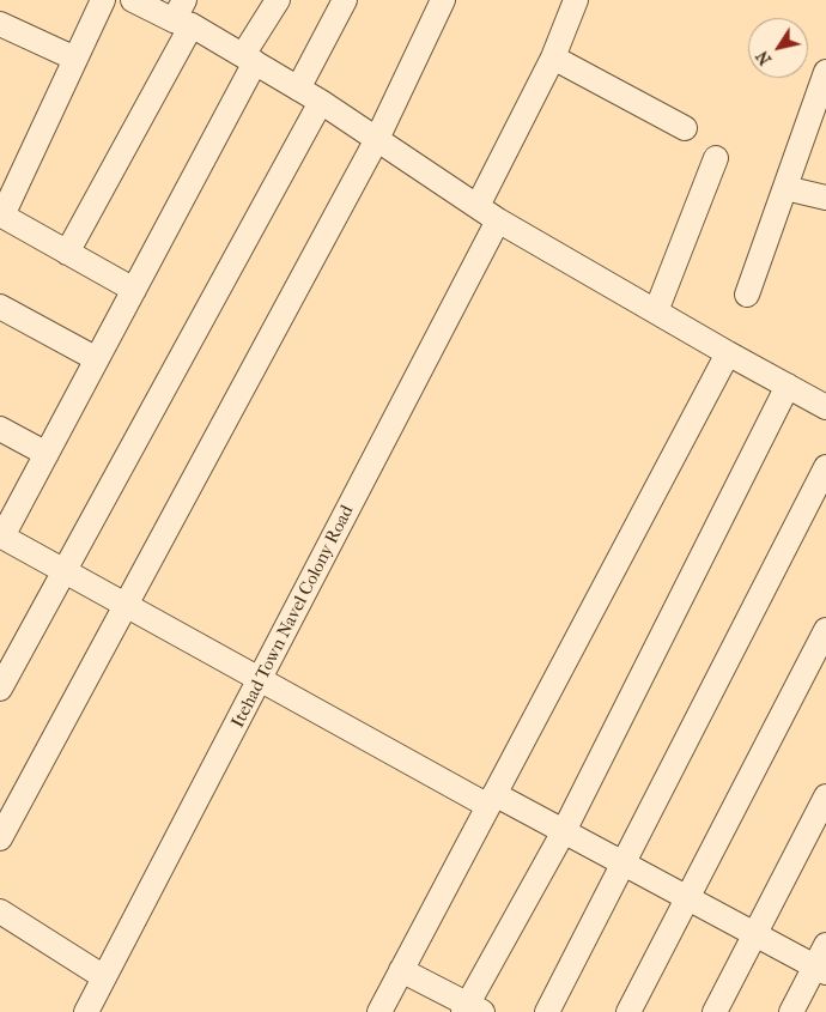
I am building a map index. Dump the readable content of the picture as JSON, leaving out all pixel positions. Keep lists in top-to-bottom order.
{
  "streets": {
    "street": ["Itehad Town Navel Colony Road"]
  },
  "north": "bottom left"
}
